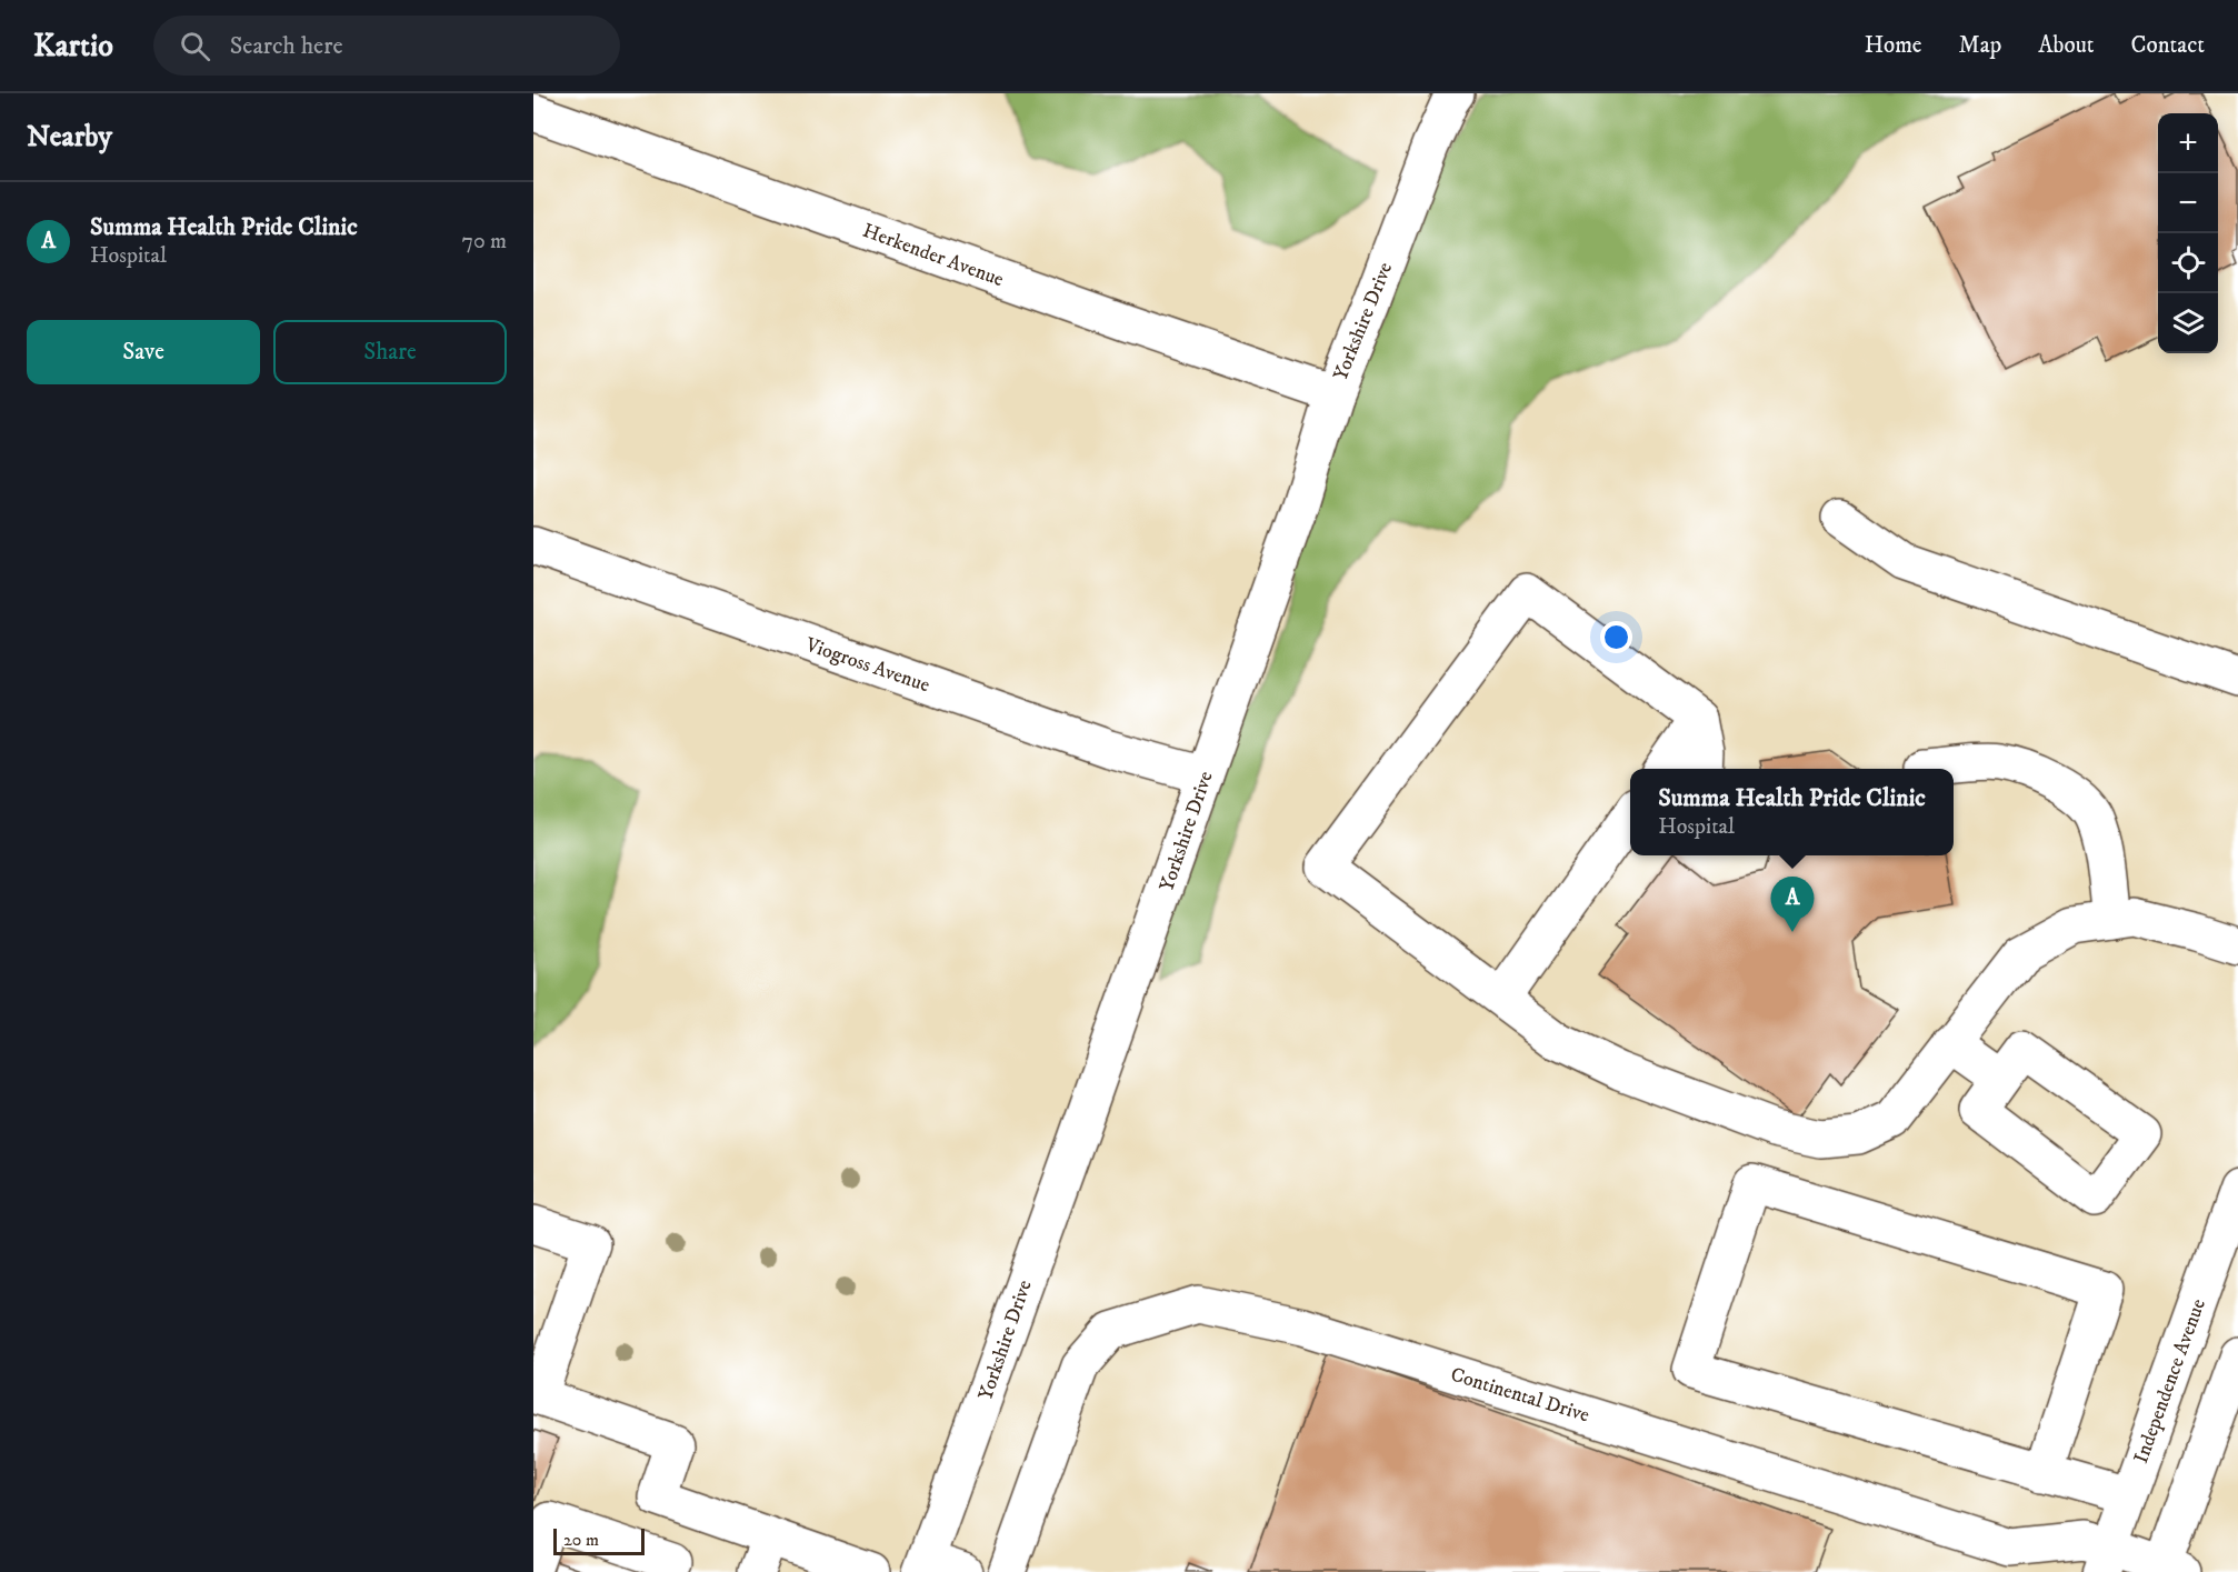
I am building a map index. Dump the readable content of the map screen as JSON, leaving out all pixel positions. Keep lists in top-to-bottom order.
{
  "streets": {
    "street": [
      "Herkender Avenue",
      "Yorkshire Drive",
      "Viogross Avenue",
      "Independence Avenue",
      "Continental Drive"
    ]
  },
  "crossings": [
    ["Herkender Avenue", "Yorkshire Drive"],
    ["Yorkshire Drive", "Viogross Avenue"],
    ["Independence Avenue", "Continental Drive"]
  ],
  "scale_bar": "20 m",
  "page": {
    "header": "Kartio",
    "search": "Search here",
    "nav": [
      "Home",
      "Map",
      "About",
      "Contact"
    ],
    "heading": "Nearby",
    "map_buttons": ["+", "−"],
    "list": [
      {
        "mark": "A",
        "name": "Summa Health Pride Clinic",
        "note": "Hospital",
        "value": "70 m"
      }
    ],
    "buttons": ["Save", "Share"],
    "popup": ["Summa Health Pride Clinic", "Hospital"],
    "pins": "A",
    "scale": "20 m"
  }
}
